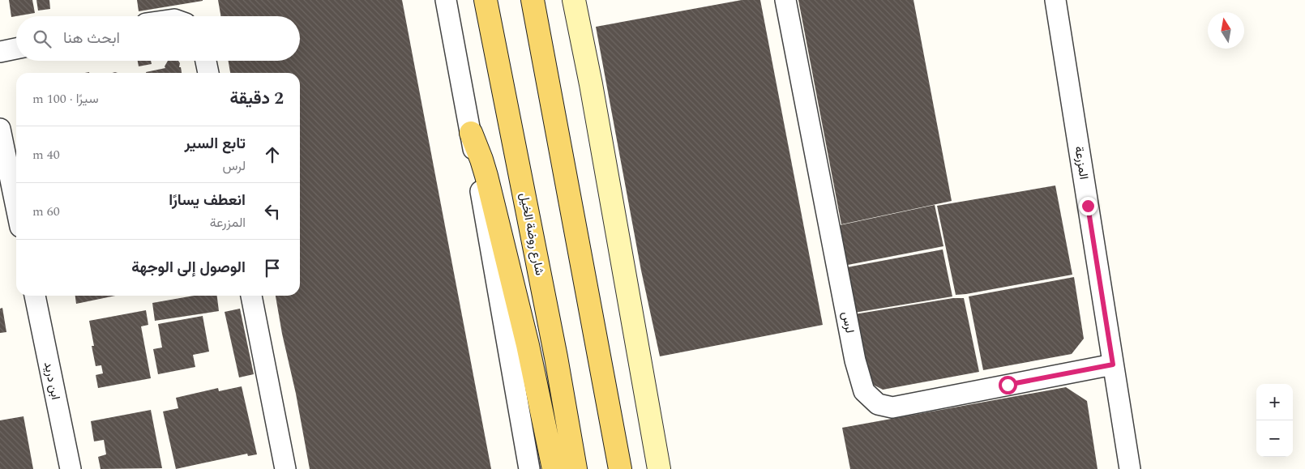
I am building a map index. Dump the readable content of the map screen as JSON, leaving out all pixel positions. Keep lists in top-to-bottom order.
{
  "streets": {
    "main road": ["شارع روضة الخيل"],
    "street": ["المزرعة", "لرس", "ابن دريد"]
  },
  "crossings": [
    ["المزرعة", "لرس"]
  ],
  "north": "top",
  "page": {
    "search": "ابحث هنا",
    "heading": ["2 دقيقة", "سيرًا · 100 m"],
    "list": [
      ["تابع السير", "لرس", "40 m"],
      ["انعطف يسارًا", "المزرعة", "60 m"],
      "الوصول إلى الوجهة"
    ],
    "map_buttons": ["+", "−"]
  }
}
